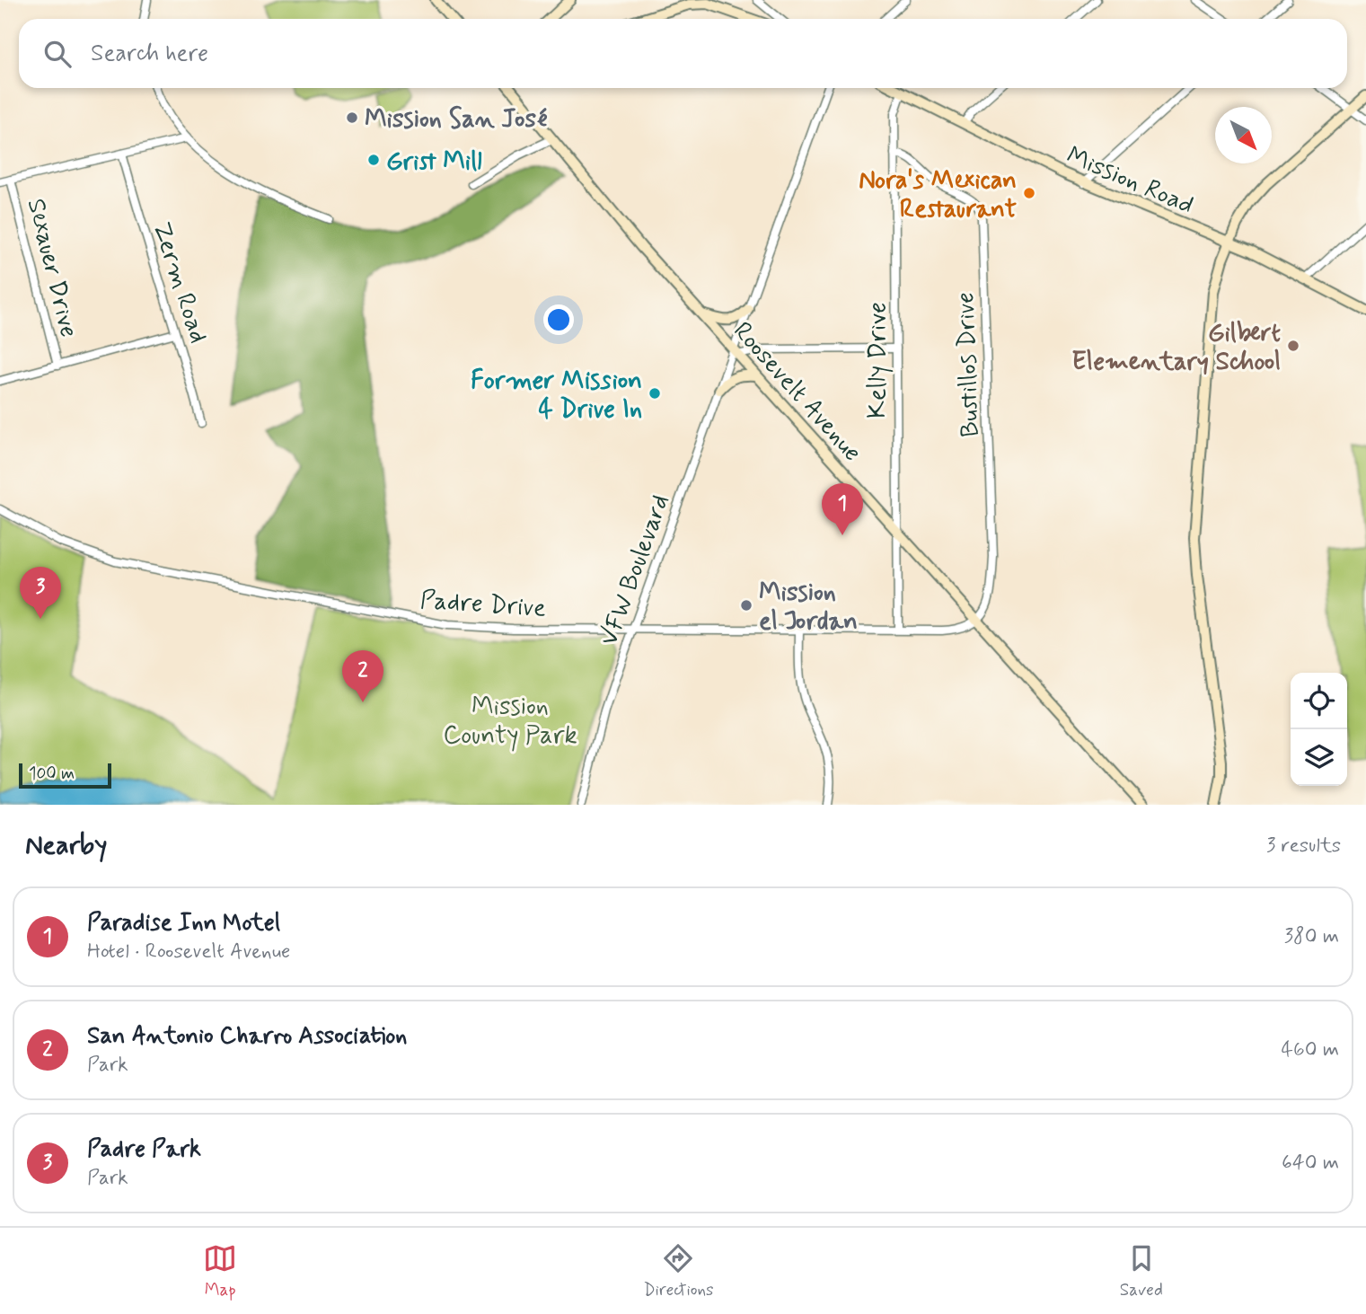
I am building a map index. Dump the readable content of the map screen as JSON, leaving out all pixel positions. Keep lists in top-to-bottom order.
{
  "streets": {
    "main road": ["Mission Road", "Roosevelt Avenue"],
    "street": [
      "Sexauer Drive",
      "Zerm Road",
      "Kelly Drive",
      "Bustillos Drive",
      "VFW Boulevard",
      "Padre Drive"
    ]
  },
  "crossings": [
    ["Mission Road", "Kelly Drive"],
    ["Kelly Drive", "Bustillos Drive"],
    ["Kelly Drive", "Roosevelt Avenue"],
    ["Kelly Drive", "Padre Drive"],
    ["Bustillos Drive", "Roosevelt Avenue"],
    ["Bustillos Drive", "Padre Drive"],
    ["Roosevelt Avenue", "VFW Boulevard"],
    ["Roosevelt Avenue", "Padre Drive"],
    ["VFW Boulevard", "Padre Drive"]
  ],
  "parks": ["Mission County Park"],
  "places": [
    "Mission San José",
    "Grist Mill",
    "Nora's Mexican Restaurant",
    "Gilbert Elementary School",
    "Former Mission 4 Drive In",
    "Mission el Jordan"
  ],
  "scale_bar": "100 m",
  "north": "bottom right",
  "page": {
    "search": "Search here",
    "pins": ["1", "3", "2"],
    "scale": "100 m",
    "heading": ["Nearby", "3 results"],
    "list": [
      {
        "mark": "1",
        "name": "Paradise Inn Motel",
        "note": "Hotel · Roosevelt Avenue",
        "value": "380 m"
      },
      {
        "mark": "2",
        "name": "San Antonio Charro Association",
        "note": "Park",
        "value": "460 m"
      },
      {
        "mark": "3",
        "name": "Padre Park",
        "note": "Park",
        "value": "640 m"
      }
    ],
    "nav": ["Map", "Directions", "Saved"]
  }
}
